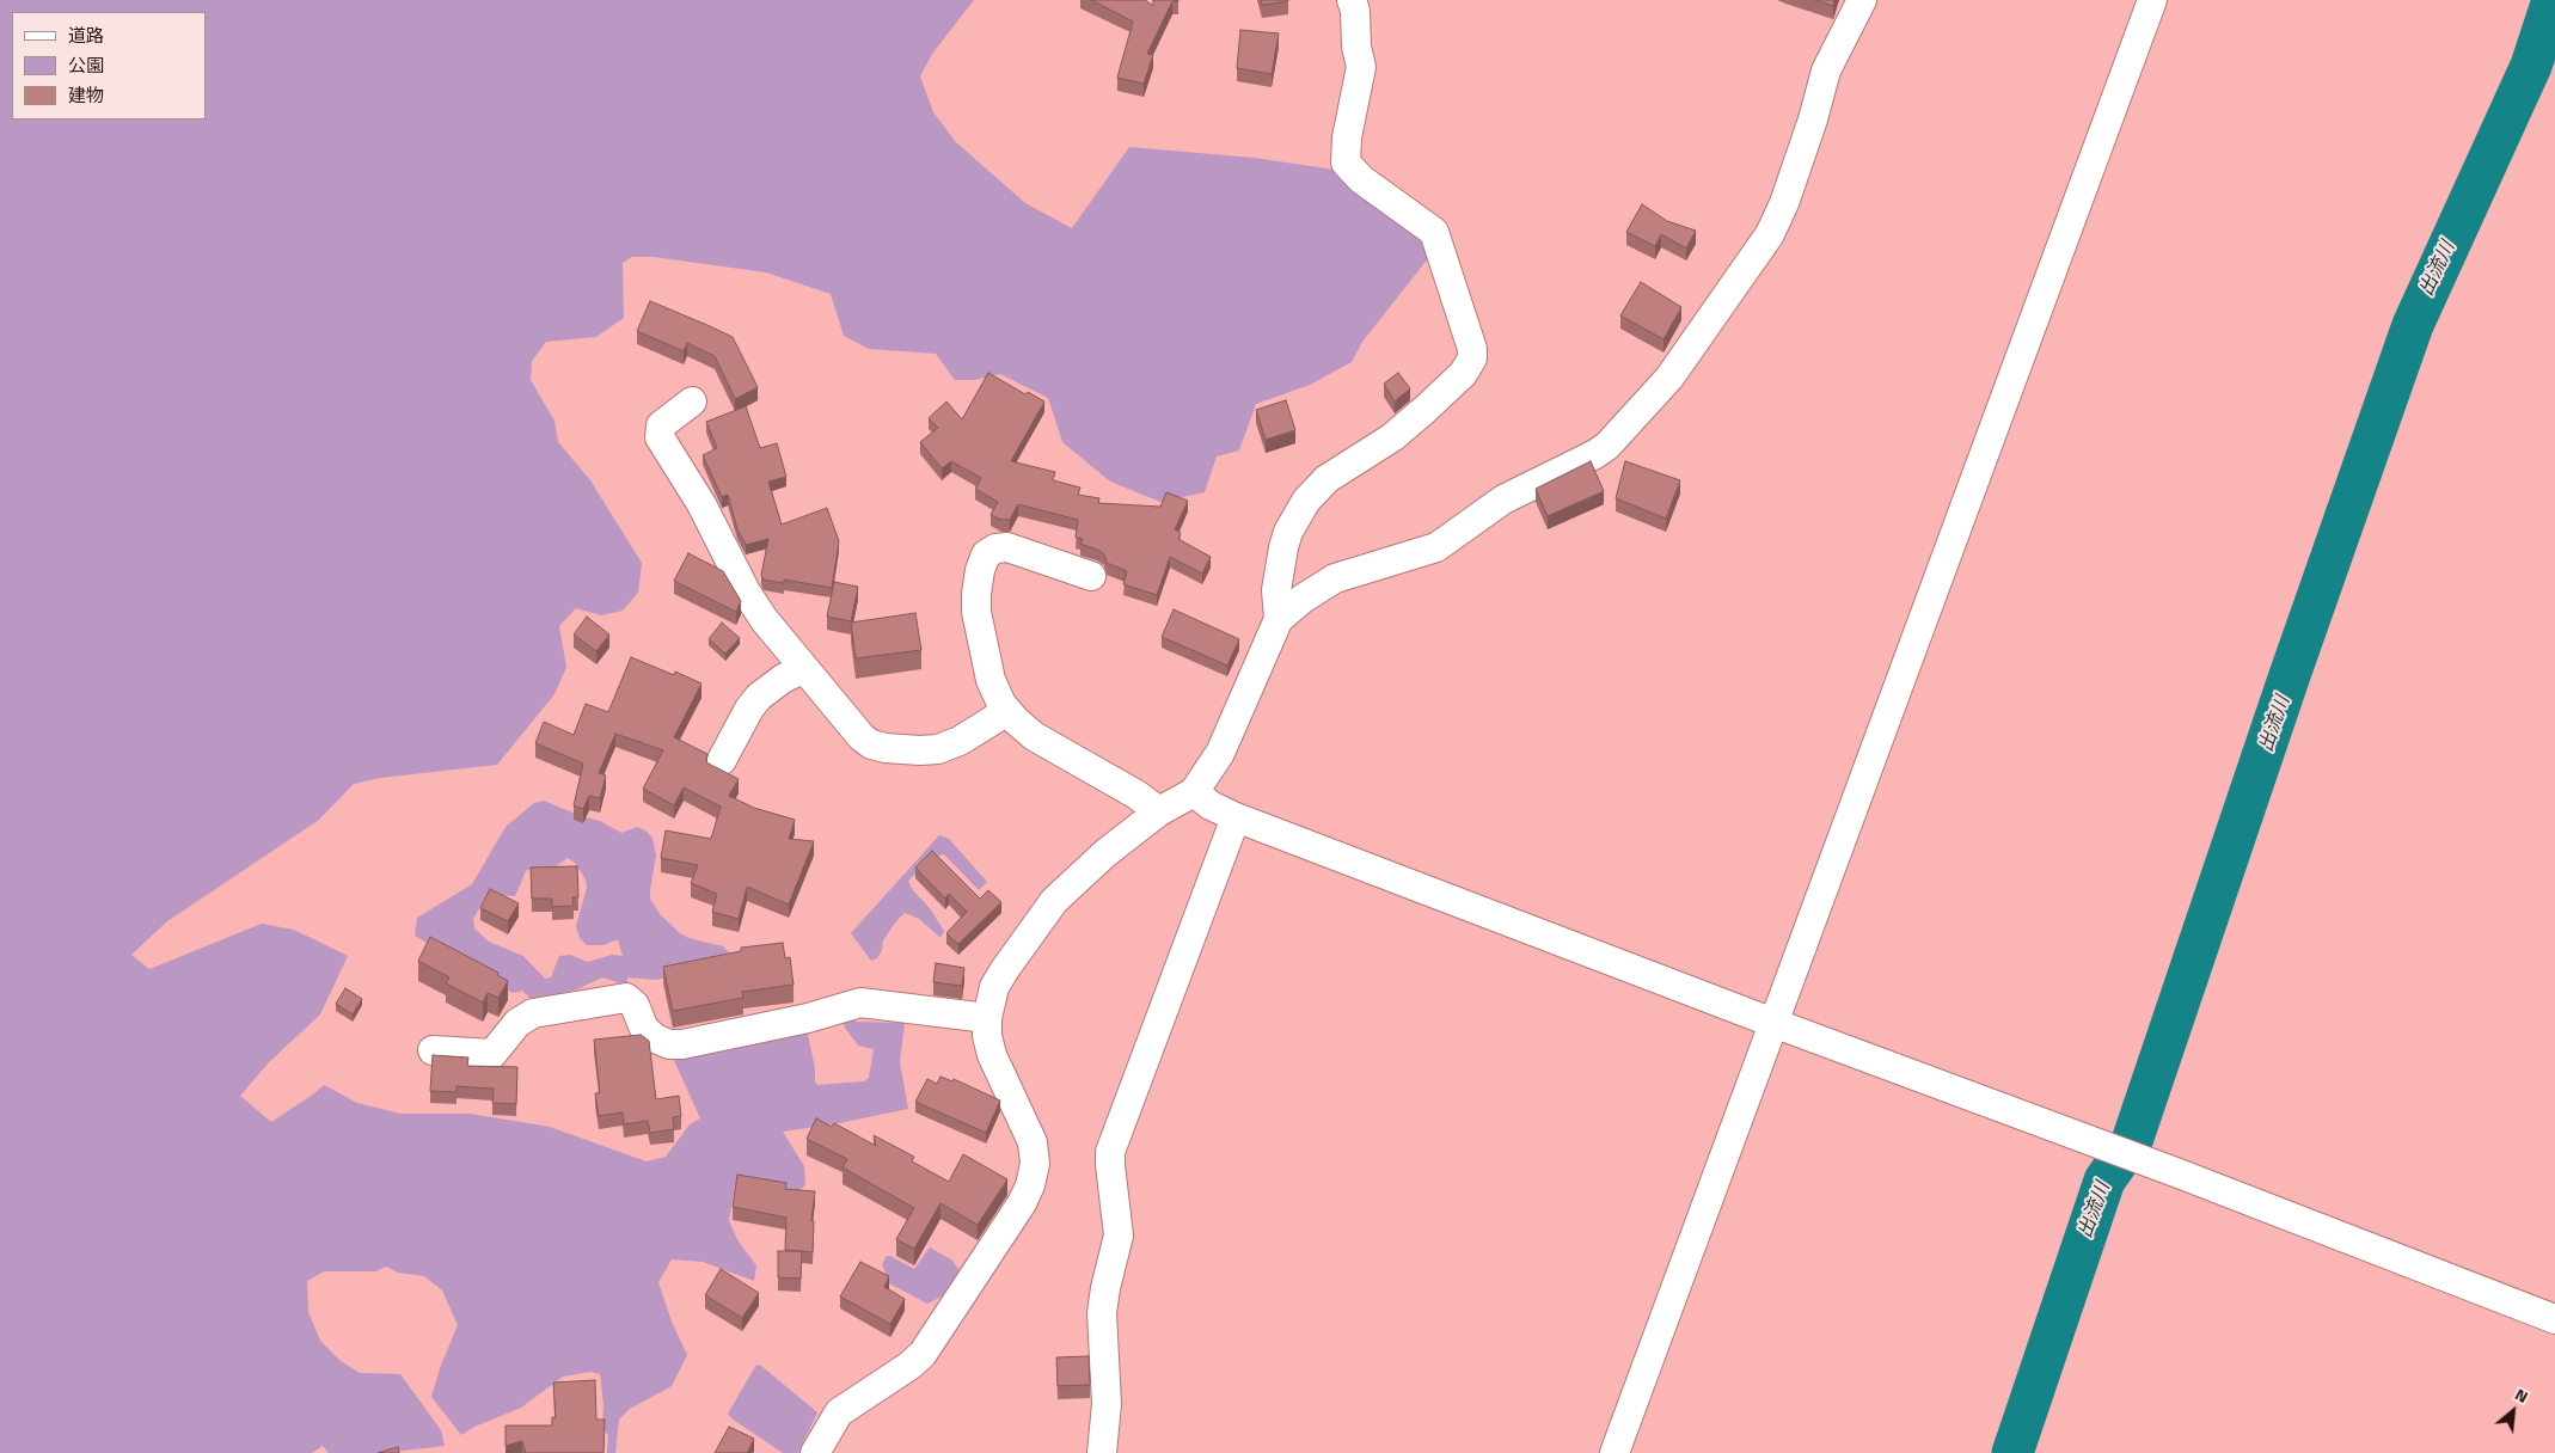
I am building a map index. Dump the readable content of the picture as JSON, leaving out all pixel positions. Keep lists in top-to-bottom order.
{
  "water": ["出流川"],
  "legend": ["道路", "公園", "建物"],
  "north": "top right"
}
